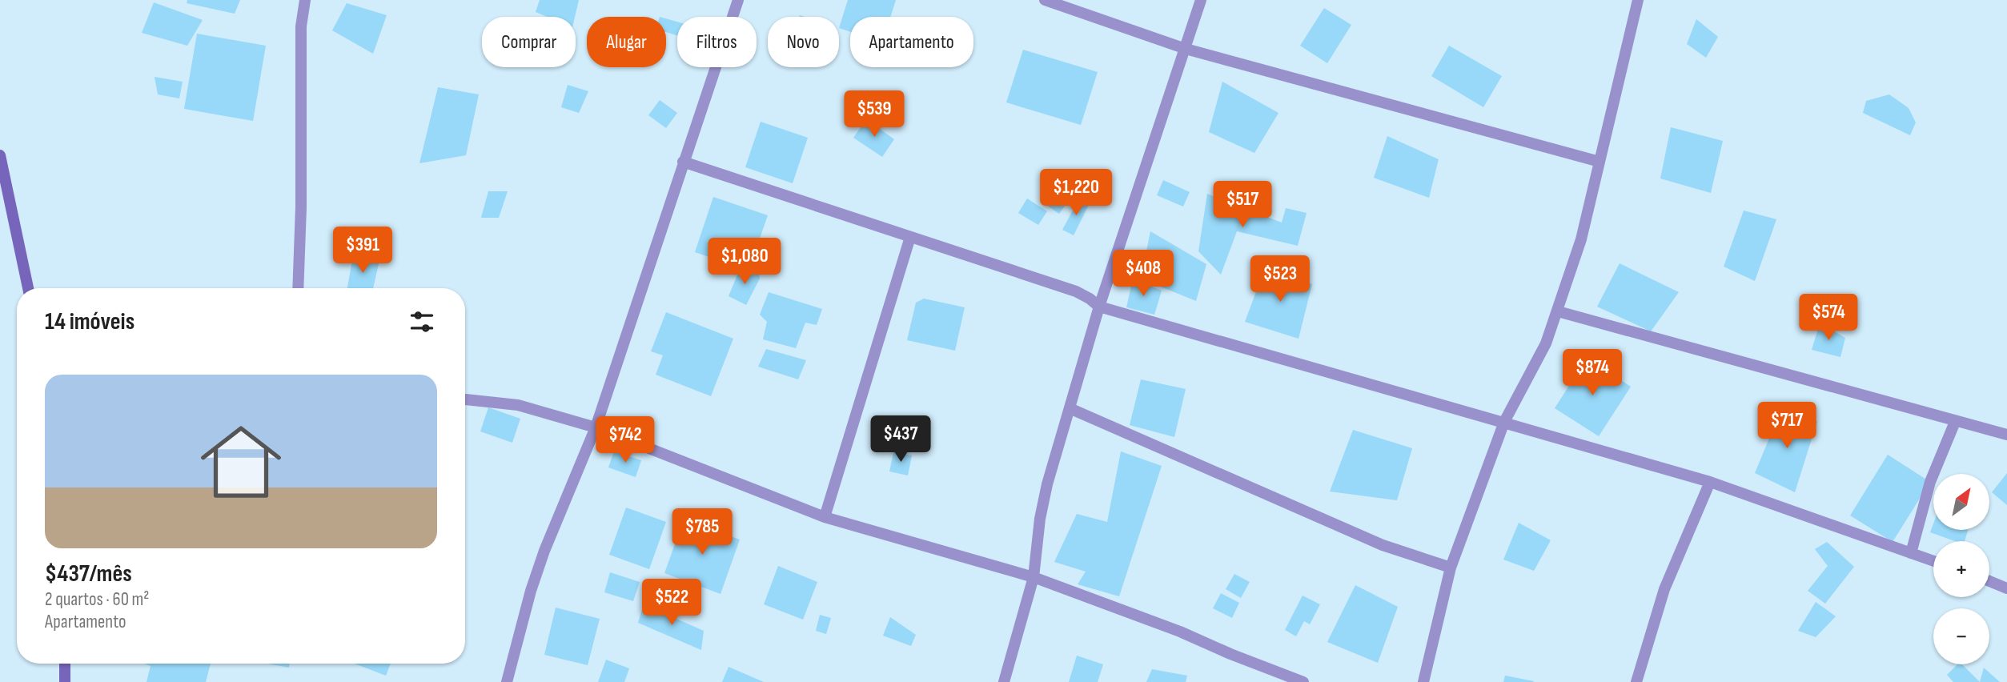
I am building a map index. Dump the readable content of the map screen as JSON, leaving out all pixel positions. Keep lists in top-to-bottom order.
{
  "north": "top right",
  "page": {
    "chip": [
      "Comprar",
      "Alugar",
      "Filtros",
      "Novo",
      "Apartamento"
    ],
    "price": [
      "$539",
      "$1,220",
      "$517",
      "$391",
      "$1,080",
      "$408",
      "$523",
      "$574",
      "$874",
      "$717",
      "$437",
      "$742",
      "$785",
      "$522"
    ],
    "heading": "14 imóveis",
    "list": [
      {
        "name": "$437/mês",
        "note": "2 quartos · 60 m² · Apartamento"
      }
    ],
    "map_buttons": ["+", "−"]
  }
}
